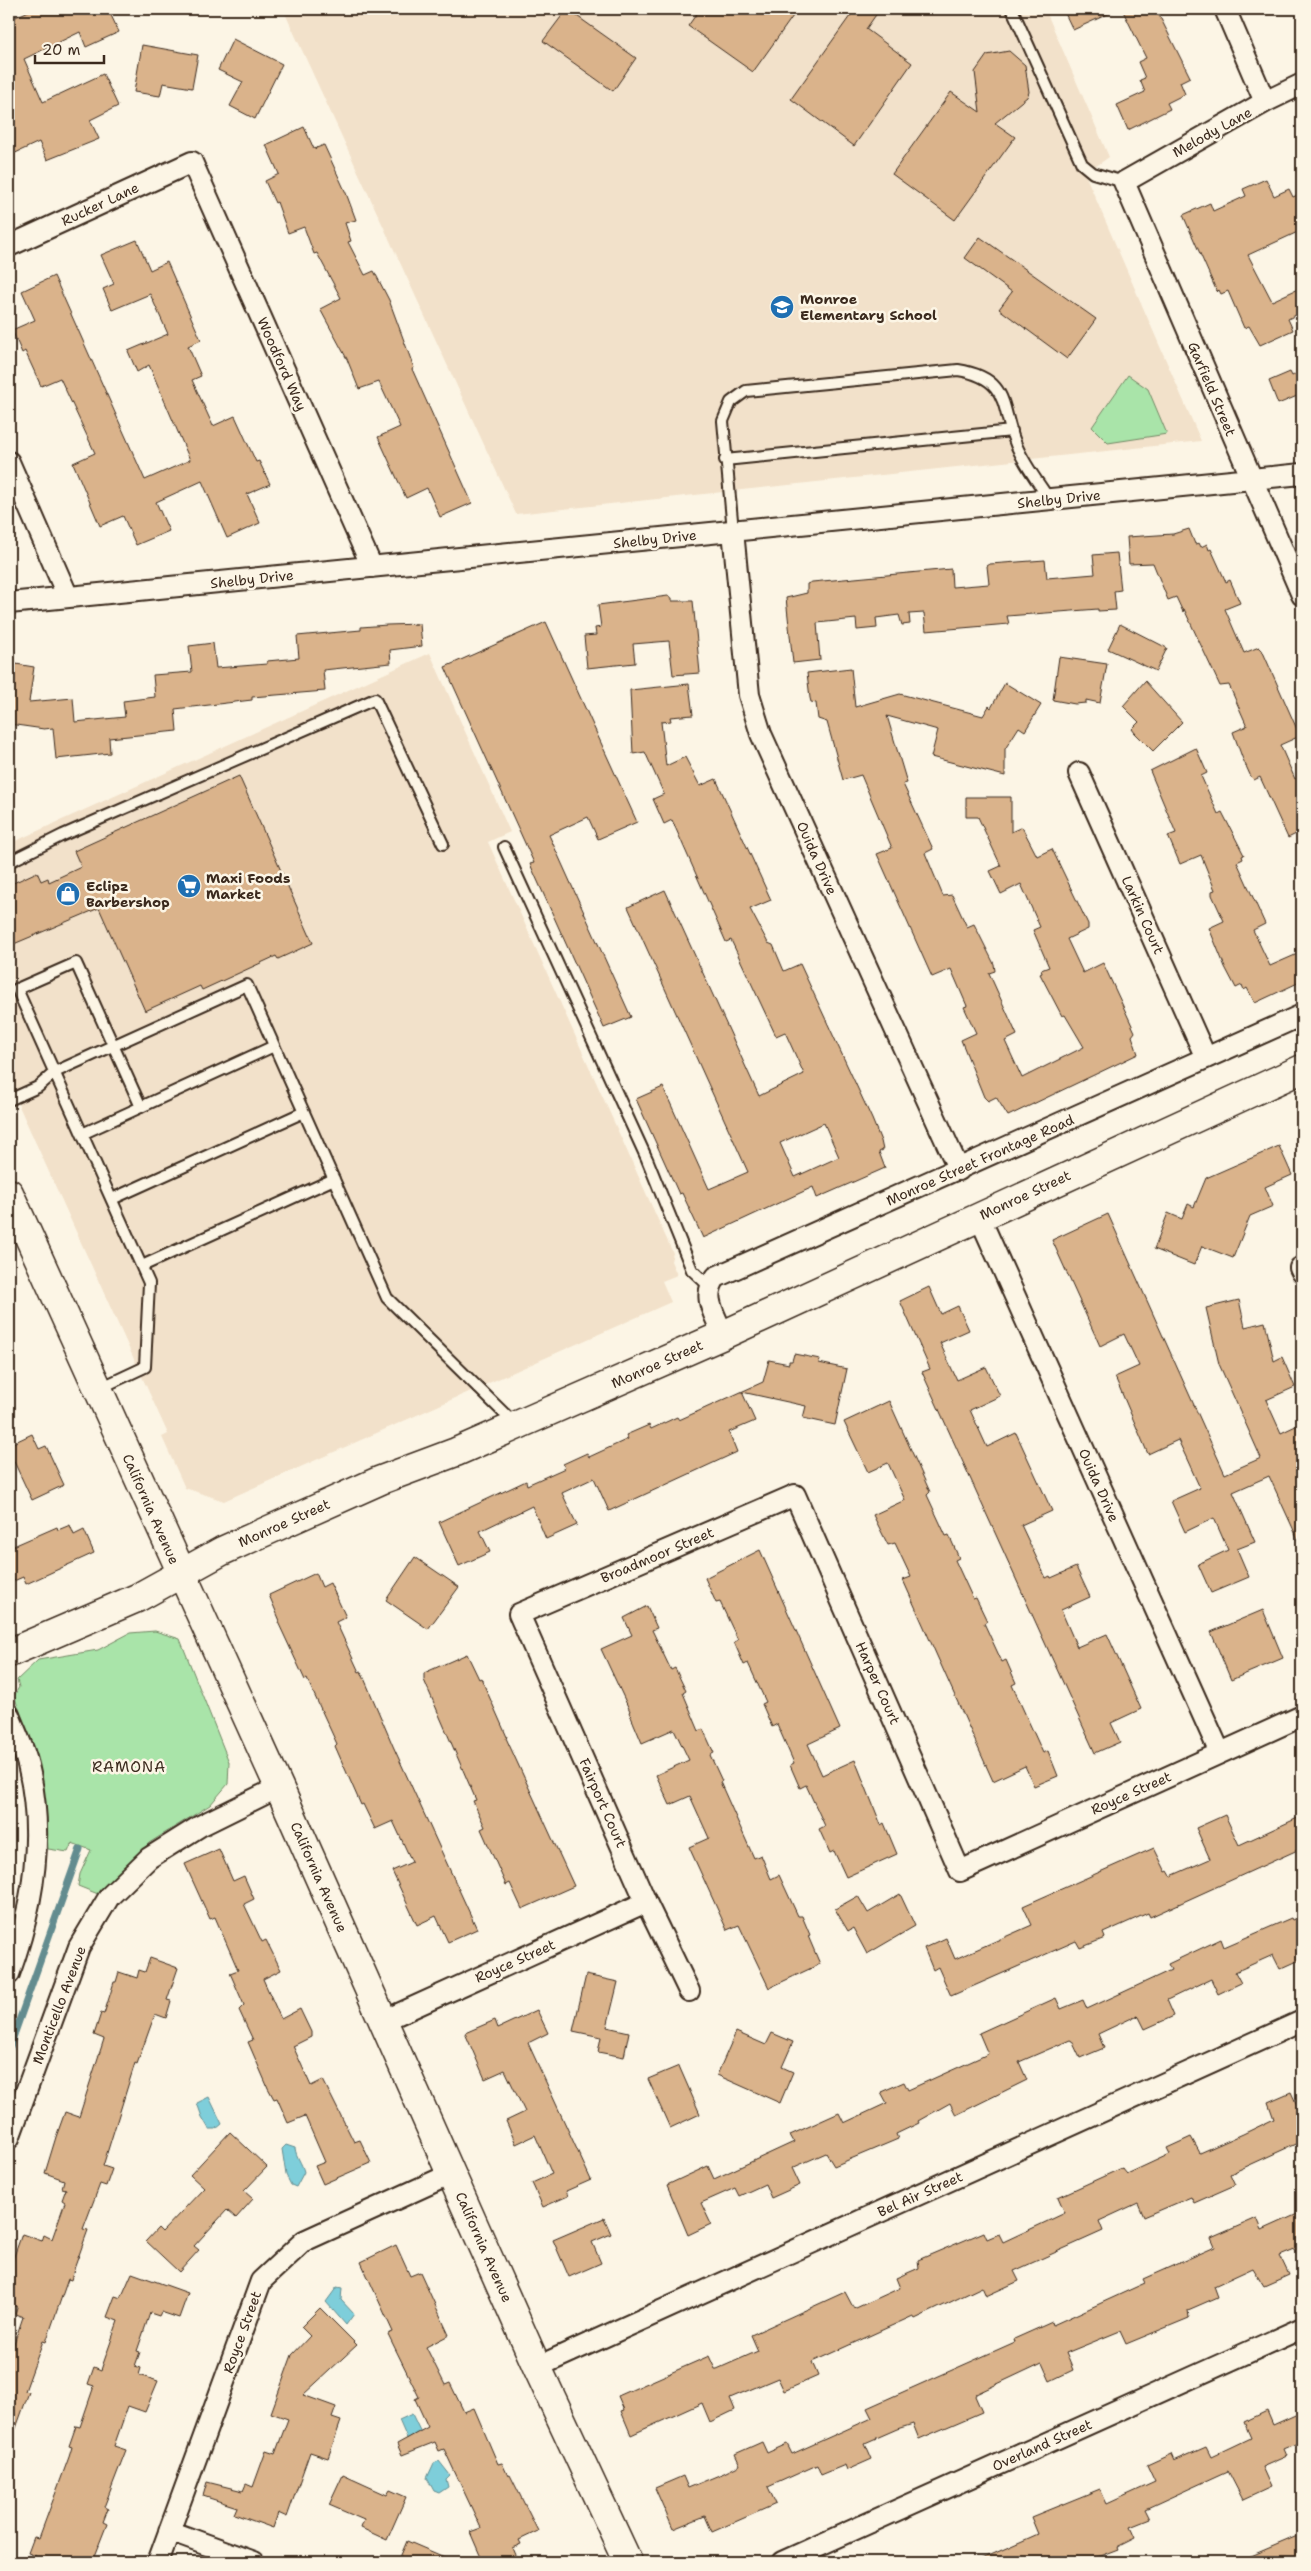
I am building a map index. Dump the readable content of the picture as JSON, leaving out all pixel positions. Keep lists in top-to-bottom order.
{
  "streets": {
    "main road": ["Monroe Street", "California Avenue"],
    "street": [
      "Melody Lane",
      "Rucker Lane",
      "Woodford Way",
      "Garfield Street",
      "Shelby Drive",
      "Ouida Drive",
      "Larkin Court",
      "Monroe Street Frontage Road",
      "Broadmoor Street",
      "Harper Court",
      "Royce Street",
      "Fairport Court",
      "Monticello Avenue",
      "Bel Air Street",
      "Overland Street"
    ]
  },
  "crossings": [
    ["Melody Lane", "Garfield Street"],
    ["Rucker Lane", "Woodford Way"],
    ["Woodford Way", "Shelby Drive"],
    ["Garfield Street", "Shelby Drive"],
    ["Shelby Drive", "Ouida Drive"],
    ["Ouida Drive", "Monroe Street Frontage Road"],
    ["Ouida Drive", "Monroe Street"],
    ["Ouida Drive", "Royce Street"],
    ["Larkin Court", "Monroe Street Frontage Road"],
    ["Monroe Street", "California Avenue"],
    ["California Avenue", "Royce Street"],
    ["California Avenue", "Monticello Avenue"],
    ["California Avenue", "Bel Air Street"],
    ["Broadmoor Street", "Harper Court"],
    ["Broadmoor Street", "Fairport Court"],
    ["Harper Court", "Royce Street"],
    ["Royce Street", "Fairport Court"]
  ],
  "districts": ["RAMONA"],
  "places": {
    "school or university": ["Monroe Elementary School"],
    "supermarket": ["Maxi Foods Market"],
    "shop": ["Eclipz Barbershop"]
  },
  "scale_bar": "20 m"
}
